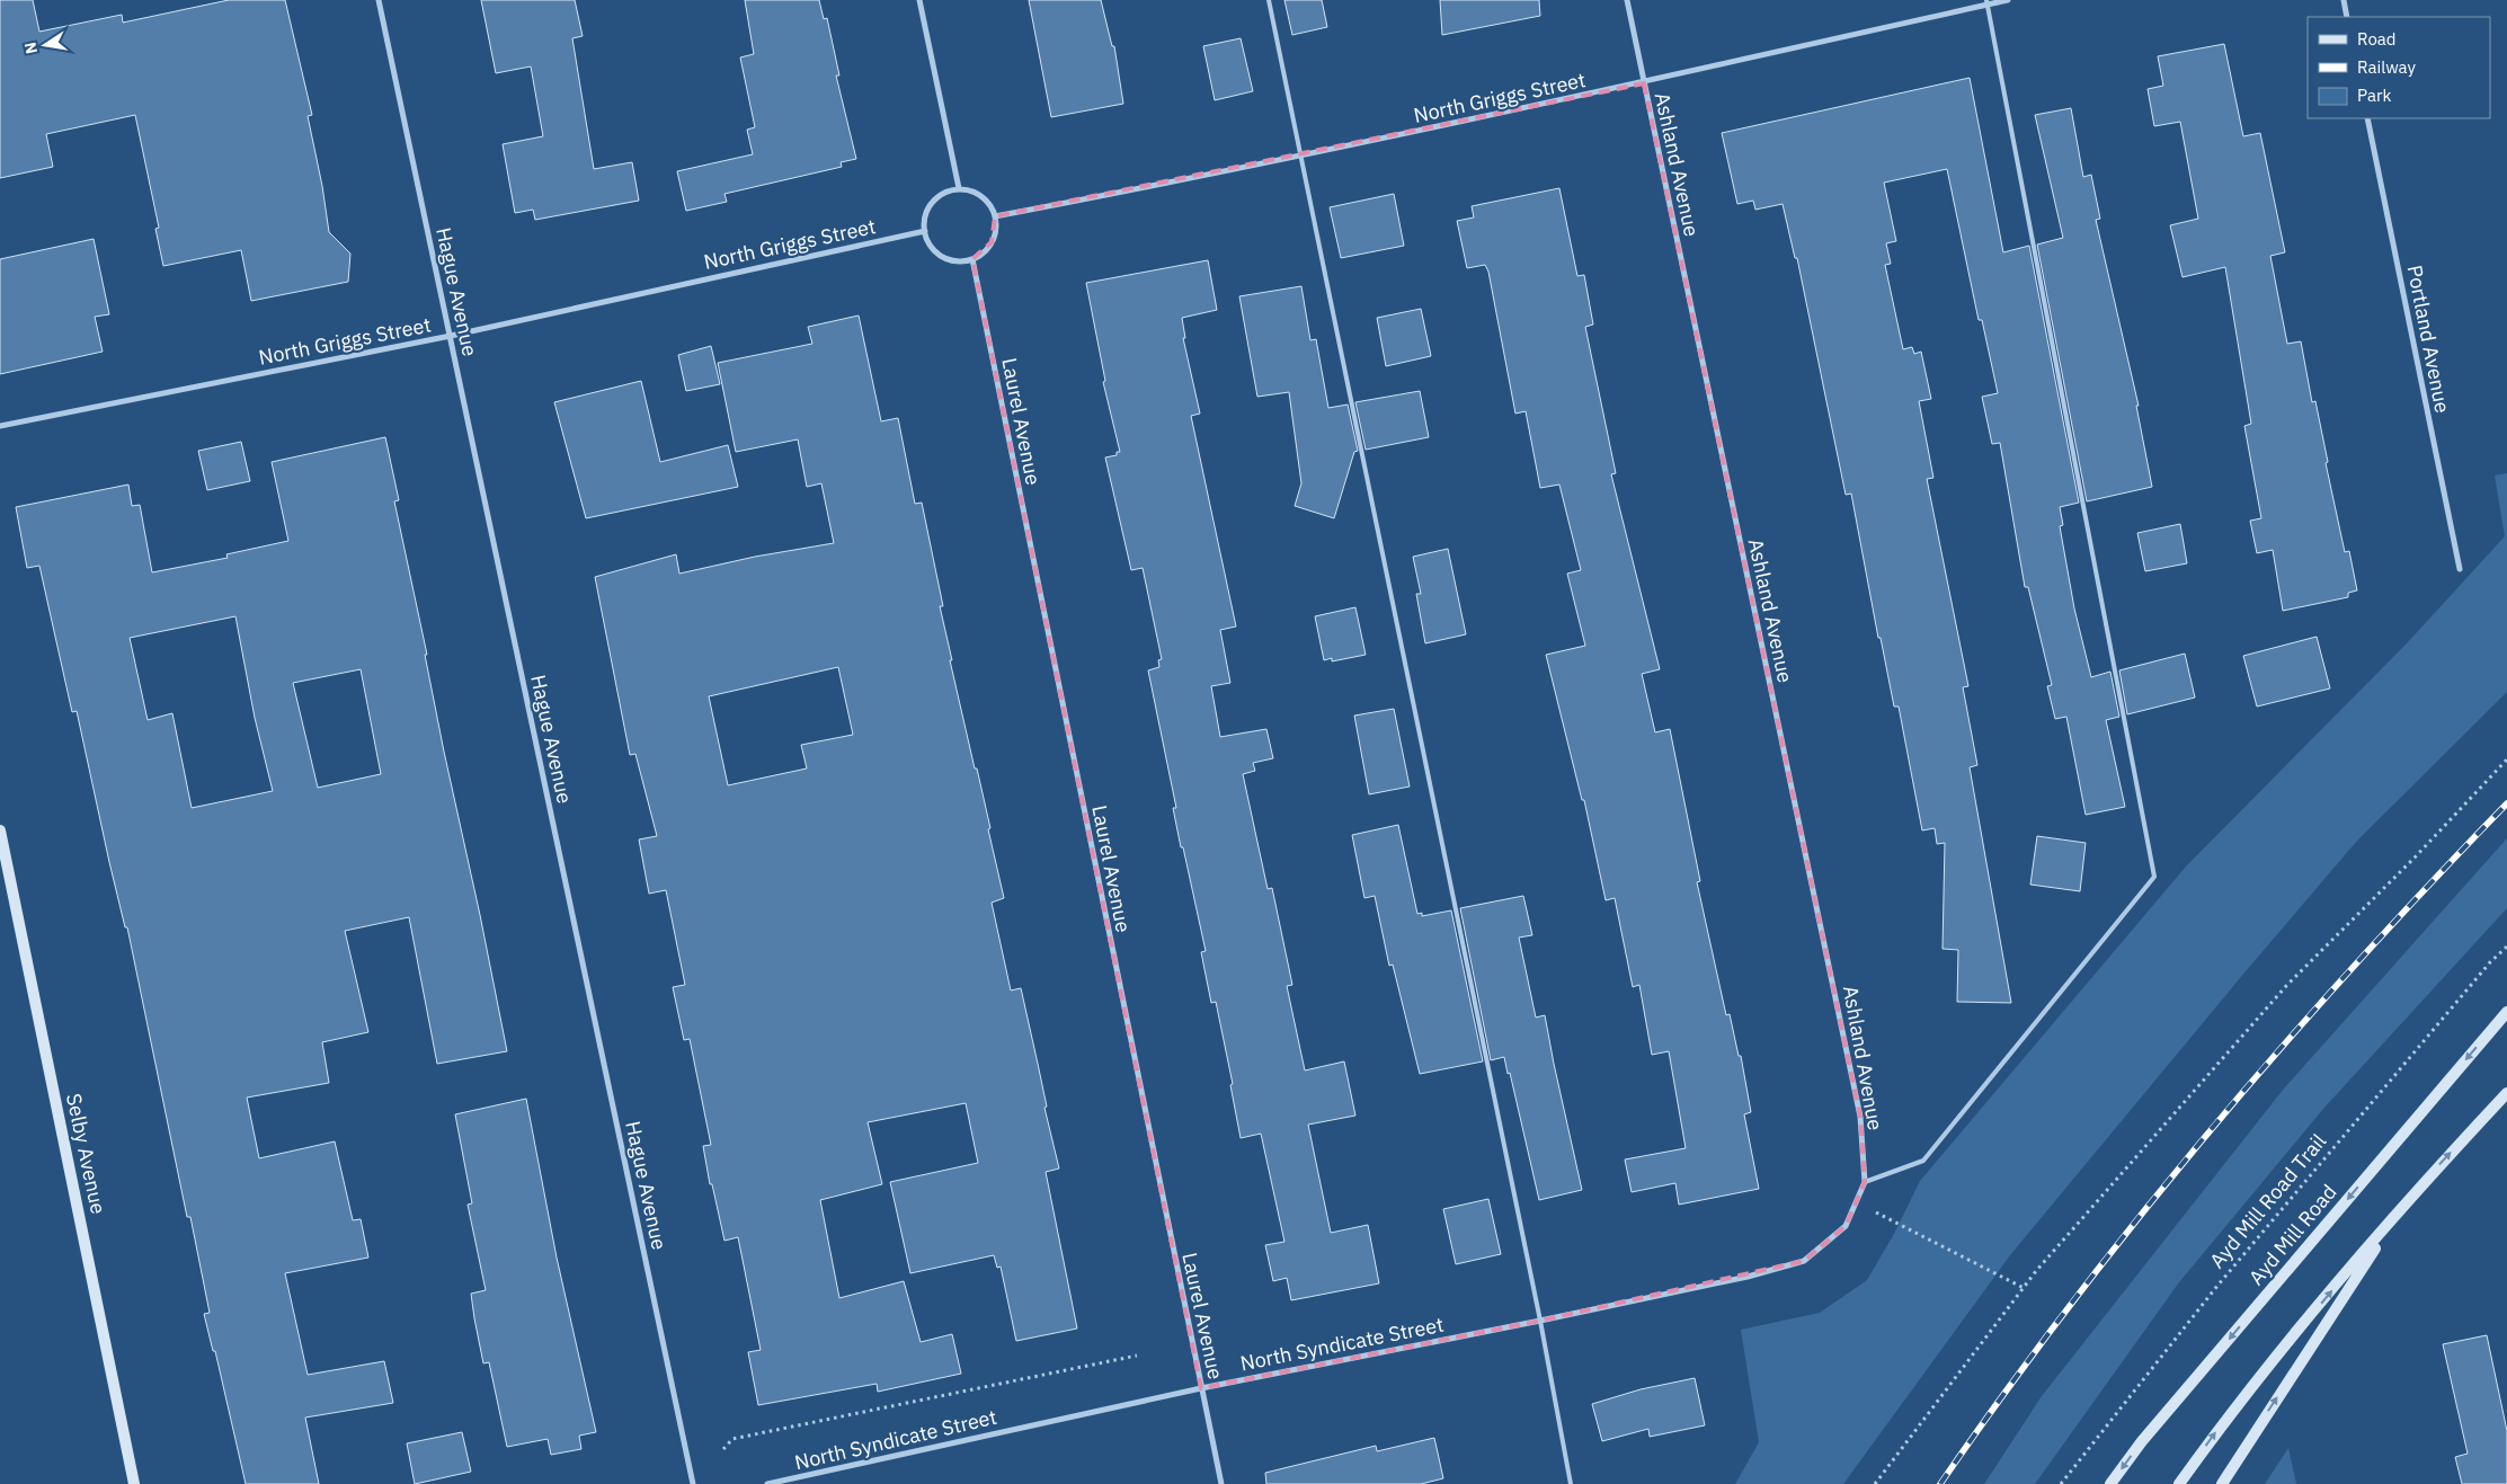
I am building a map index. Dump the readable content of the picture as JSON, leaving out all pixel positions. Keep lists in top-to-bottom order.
{
  "streets": {
    "main road": ["Selby Avenue", "Ayd Mill Road"],
    "street": [
      "North Griggs Street",
      "Ashland Avenue",
      "Hague Avenue",
      "Portland Avenue",
      "Laurel Avenue",
      "North Syndicate Street"
    ],
    "path": ["Ayd Mill Road Trail"]
  },
  "crossings": [
    ["North Griggs Street", "Ashland Avenue"],
    ["North Griggs Street", "Hague Avenue"],
    ["North Griggs Street", "Laurel Avenue"],
    ["Ashland Avenue", "North Syndicate Street"],
    ["Laurel Avenue", "North Syndicate Street"]
  ],
  "legend": ["Road", "Railway", "Park"],
  "north": "left"
}
